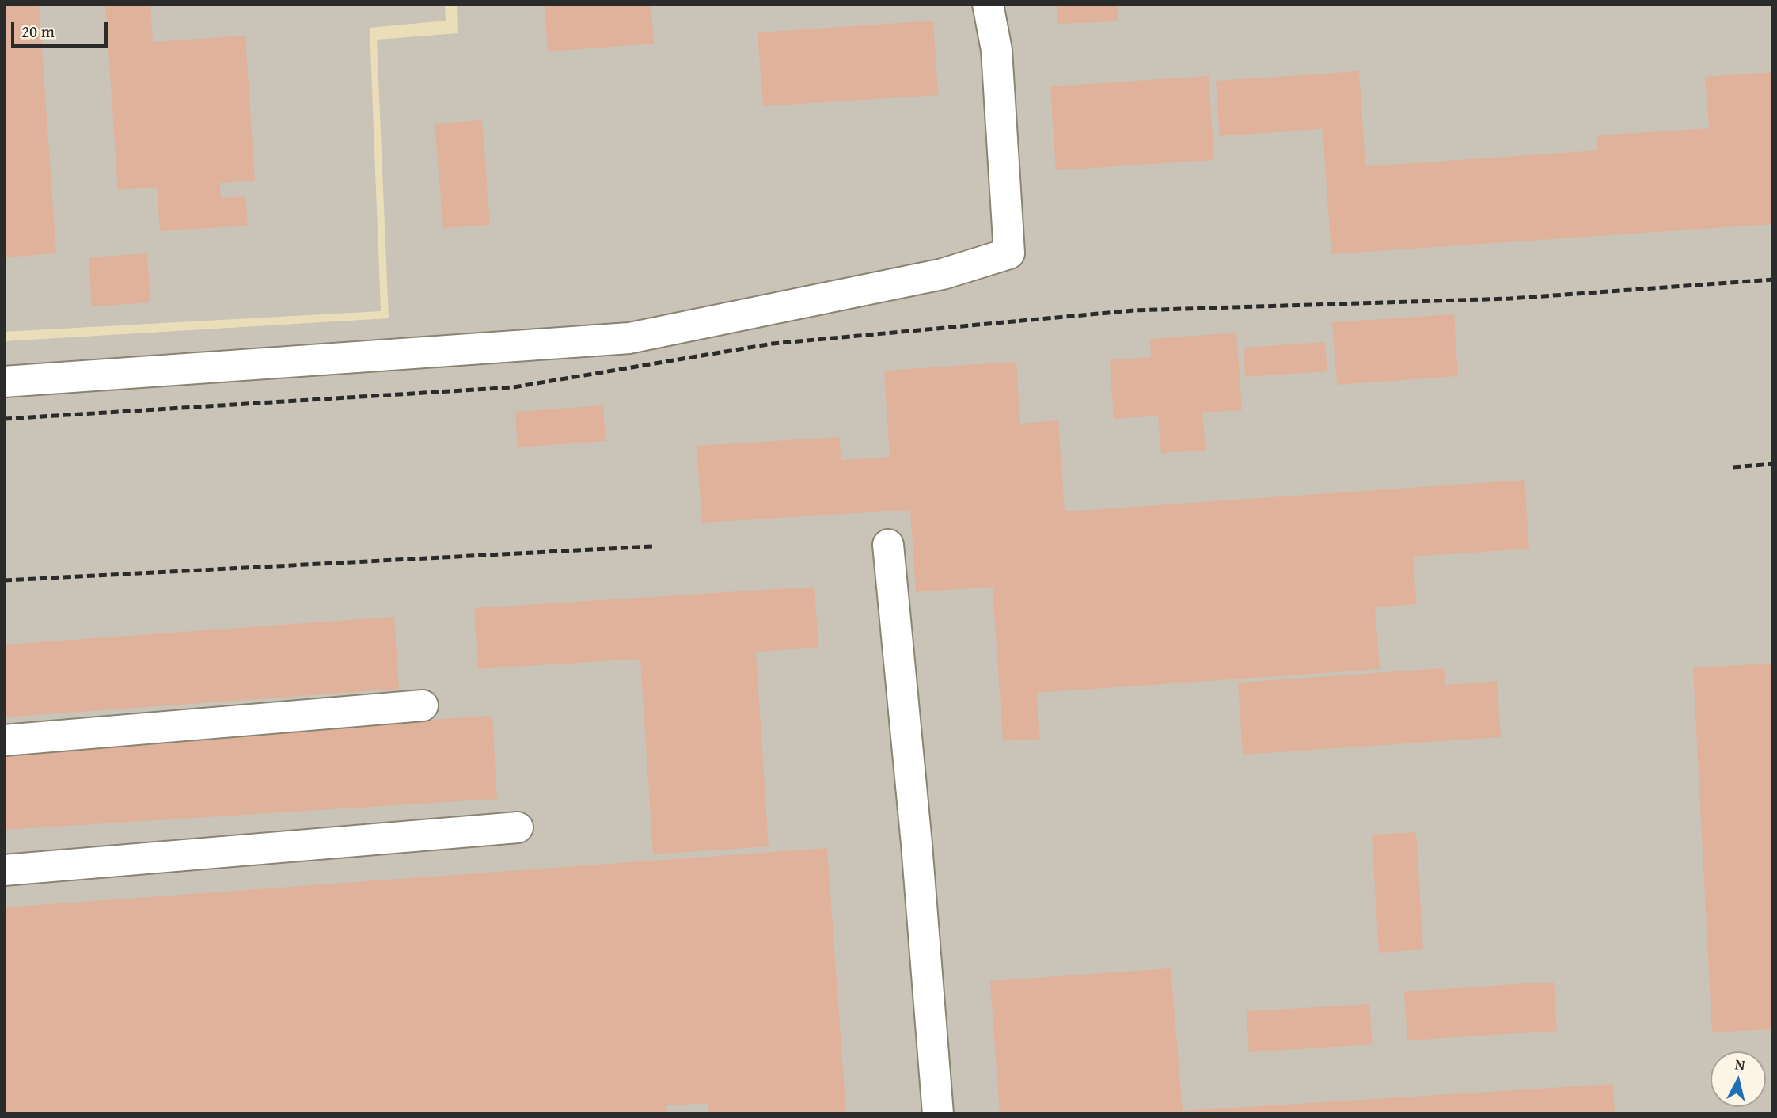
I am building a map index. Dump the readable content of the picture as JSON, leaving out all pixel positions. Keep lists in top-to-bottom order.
{
  "scale_bar": "20 m",
  "north": "top"
}
